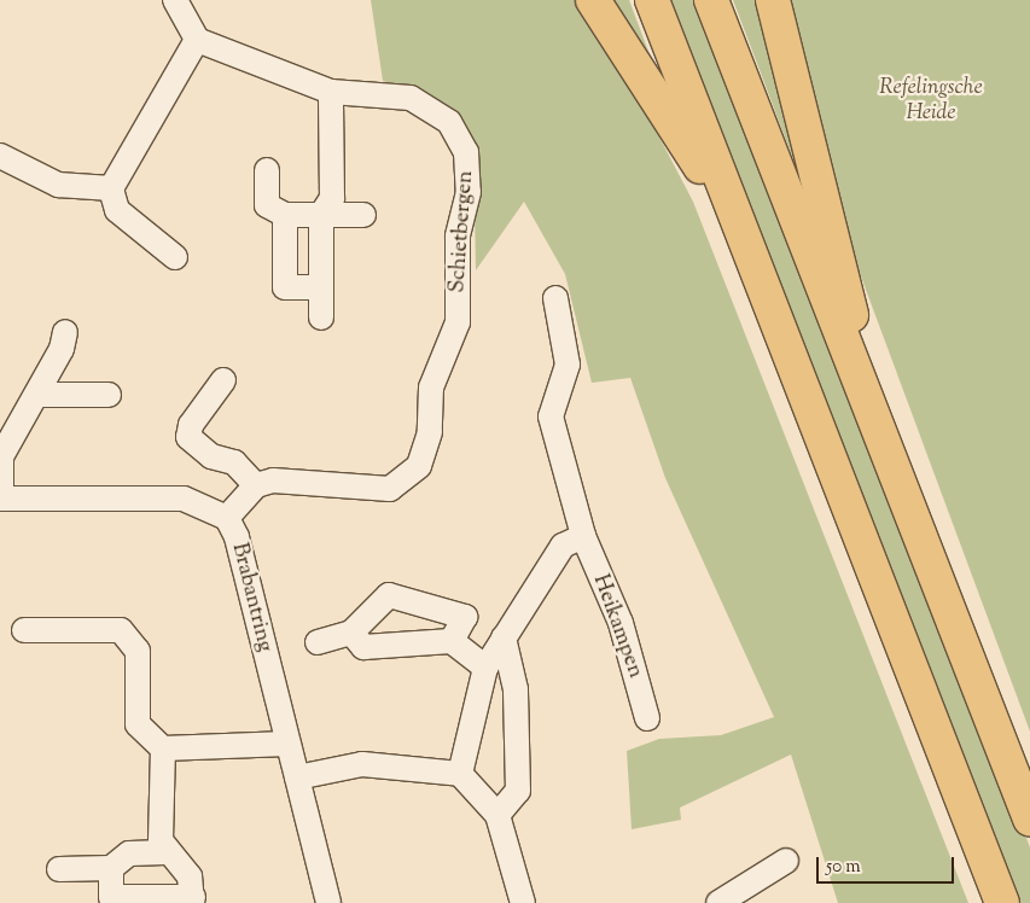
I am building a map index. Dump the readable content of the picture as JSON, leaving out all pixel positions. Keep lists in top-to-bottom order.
{
  "streets": {
    "street": ["Schietbergen", "Brabantring", "Heikampen"]
  },
  "parks": ["Refelingsche Heide"],
  "scale_bar": "50 m"
}
